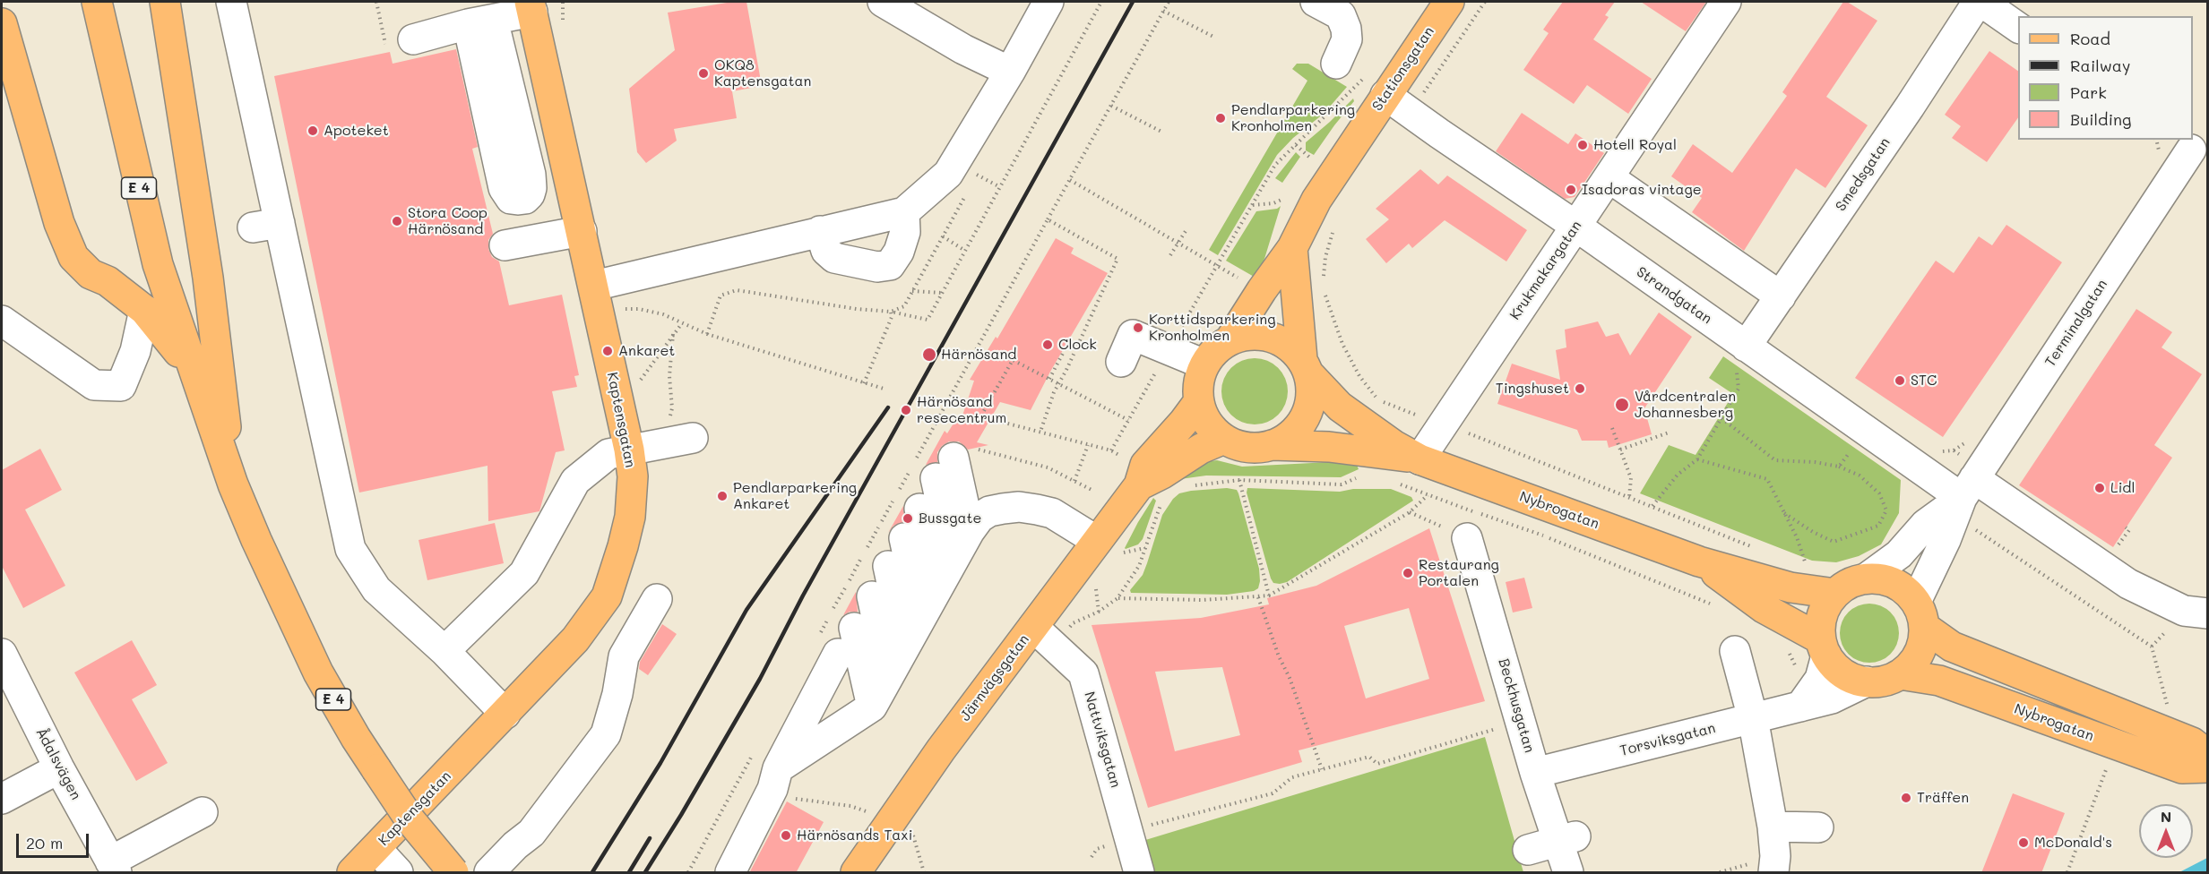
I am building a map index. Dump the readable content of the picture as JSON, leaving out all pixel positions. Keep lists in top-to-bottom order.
{
  "streets": {
    "main road": [
      "Stationsgatan",
      "E 4",
      "Kaptensgatan",
      "Nybrogatan",
      "Järnvägsgatan"
    ],
    "street": [
      "Smedsgatan",
      "Krukmakargatan",
      "Strandgatan",
      "Terminalgatan",
      "Beckhusgatan",
      "Nattviksgatan",
      "Torsviksgatan",
      "Ådalsvägen"
    ]
  },
  "crossings": [
    ["Stationsgatan", "Strandgatan"],
    ["Stationsgatan", "Nybrogatan"],
    ["Stationsgatan", "Järnvägsgatan"],
    ["Smedsgatan", "Strandgatan"],
    ["Krukmakargatan", "Strandgatan"],
    ["Krukmakargatan", "Nybrogatan"],
    ["Strandgatan", "Terminalgatan"],
    ["Terminalgatan", "Nybrogatan"],
    ["Terminalgatan", "Torsviksgatan"],
    ["Nybrogatan", "Järnvägsgatan"],
    ["Nybrogatan", "Torsviksgatan"],
    ["Järnvägsgatan", "Nattviksgatan"],
    ["Beckhusgatan", "Torsviksgatan"]
  ],
  "places": [
    "OKQ8 Kaptensgatan",
    "Pendlarparkering Kronholmen",
    "Apoteket",
    "Hotell Royal",
    "Isadoras vintage",
    "Stora Coop Härnösand",
    "Korttidsparkering Kronholmen",
    "Clock",
    "Ankaret",
    "Härnösand",
    "STC",
    "Tingshuset",
    "Vårdcentralen Johannesberg",
    "Härnösand resecentrum",
    "Lidl",
    "Pendlarparkering Ankaret",
    "Bussgate",
    "Restaurang Portalen",
    "Träffen",
    "Härnösands Taxi",
    "McDonald's"
  ],
  "legend": [
    "Road",
    "Railway",
    "Park",
    "Building"
  ],
  "scale_bar": "20 m",
  "north": "top"
}
